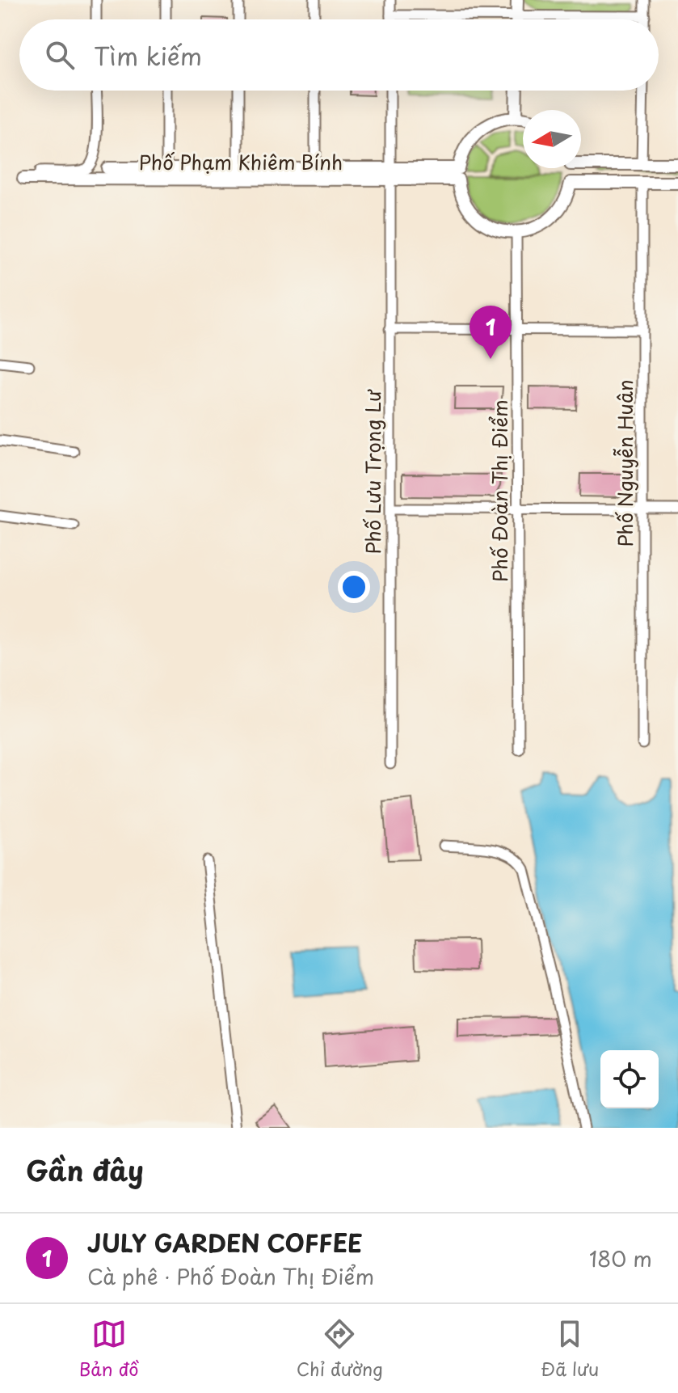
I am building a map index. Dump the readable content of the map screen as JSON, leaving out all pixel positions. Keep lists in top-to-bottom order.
{
  "streets": {
    "street": [
      "Phố Phạm Khiêm Bính",
      "Phố Nguyễn Huân",
      "Phố Lưu Trọng Lư",
      "Phố Đoàn Thị Điểm"
    ]
  },
  "crossings": [
    ["Phố Phạm Khiêm Bính", "Phố Lưu Trọng Lư"]
  ],
  "north": "left",
  "page": {
    "search": "Tìm kiếm",
    "pins": "1",
    "heading": "Gần đây",
    "list": [
      {
        "mark": "1",
        "name": "JULY GARDEN COFFEE",
        "note": "Cà phê · Phố Đoàn Thị Điểm",
        "value": "180 m"
      }
    ],
    "nav": ["Bản đồ", "Chỉ đường", "Đã lưu"]
  }
}
